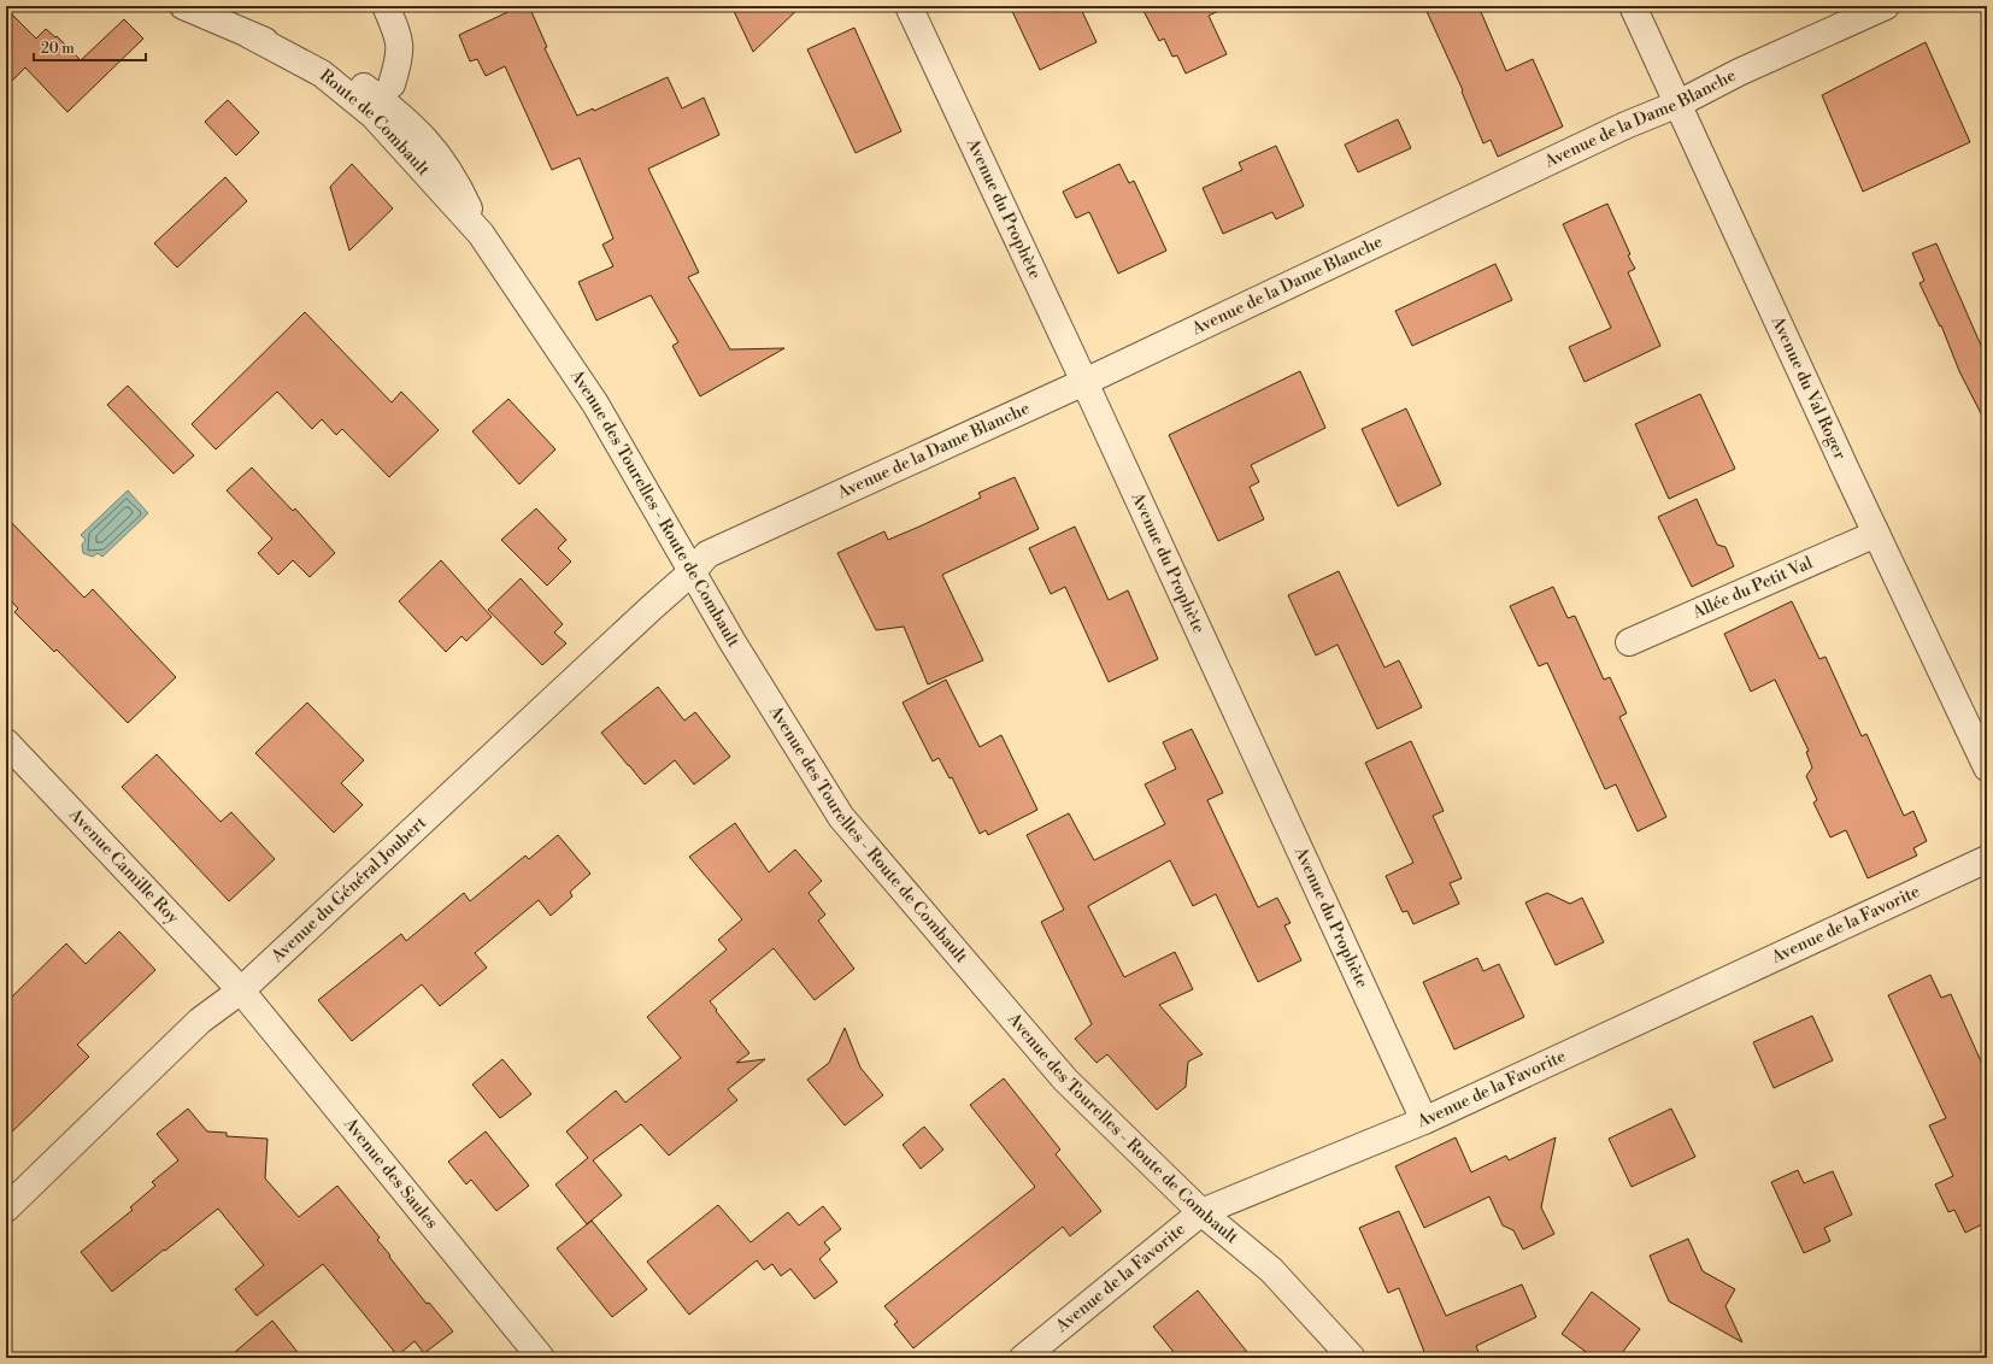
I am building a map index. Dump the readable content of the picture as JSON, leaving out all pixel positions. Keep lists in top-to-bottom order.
{
  "streets": {
    "street": [
      "Avenue de la Dame Blanche",
      "Avenue du Prophète",
      "Avenue du Val Roger",
      "Avenue des Tourelles - Route de Combault",
      "Allée du Petit Val",
      "Avenue Camille Roy",
      "Avenue du Général Joubert",
      "Avenue de la Favorite",
      "Avenue des Saules"
    ]
  },
  "crossings": [
    ["Avenue de la Dame Blanche", "Avenue du Prophète"],
    ["Avenue de la Dame Blanche", "Avenue du Val Roger"],
    ["Avenue de la Dame Blanche", "Avenue des Tourelles - Route de Combault"],
    ["Avenue de la Dame Blanche", "Avenue du Général Joubert"],
    ["Avenue du Prophète", "Avenue de la Favorite"],
    ["Avenue du Val Roger", "Allée du Petit Val"],
    ["Avenue des Tourelles - Route de Combault", "Avenue du Général Joubert"],
    ["Avenue des Tourelles - Route de Combault", "Avenue de la Favorite"],
    ["Avenue Camille Roy", "Avenue du Général Joubert"],
    ["Avenue Camille Roy", "Avenue des Saules"],
    ["Avenue du Général Joubert", "Avenue des Saules"]
  ],
  "scale_bar": "20 m"
}
